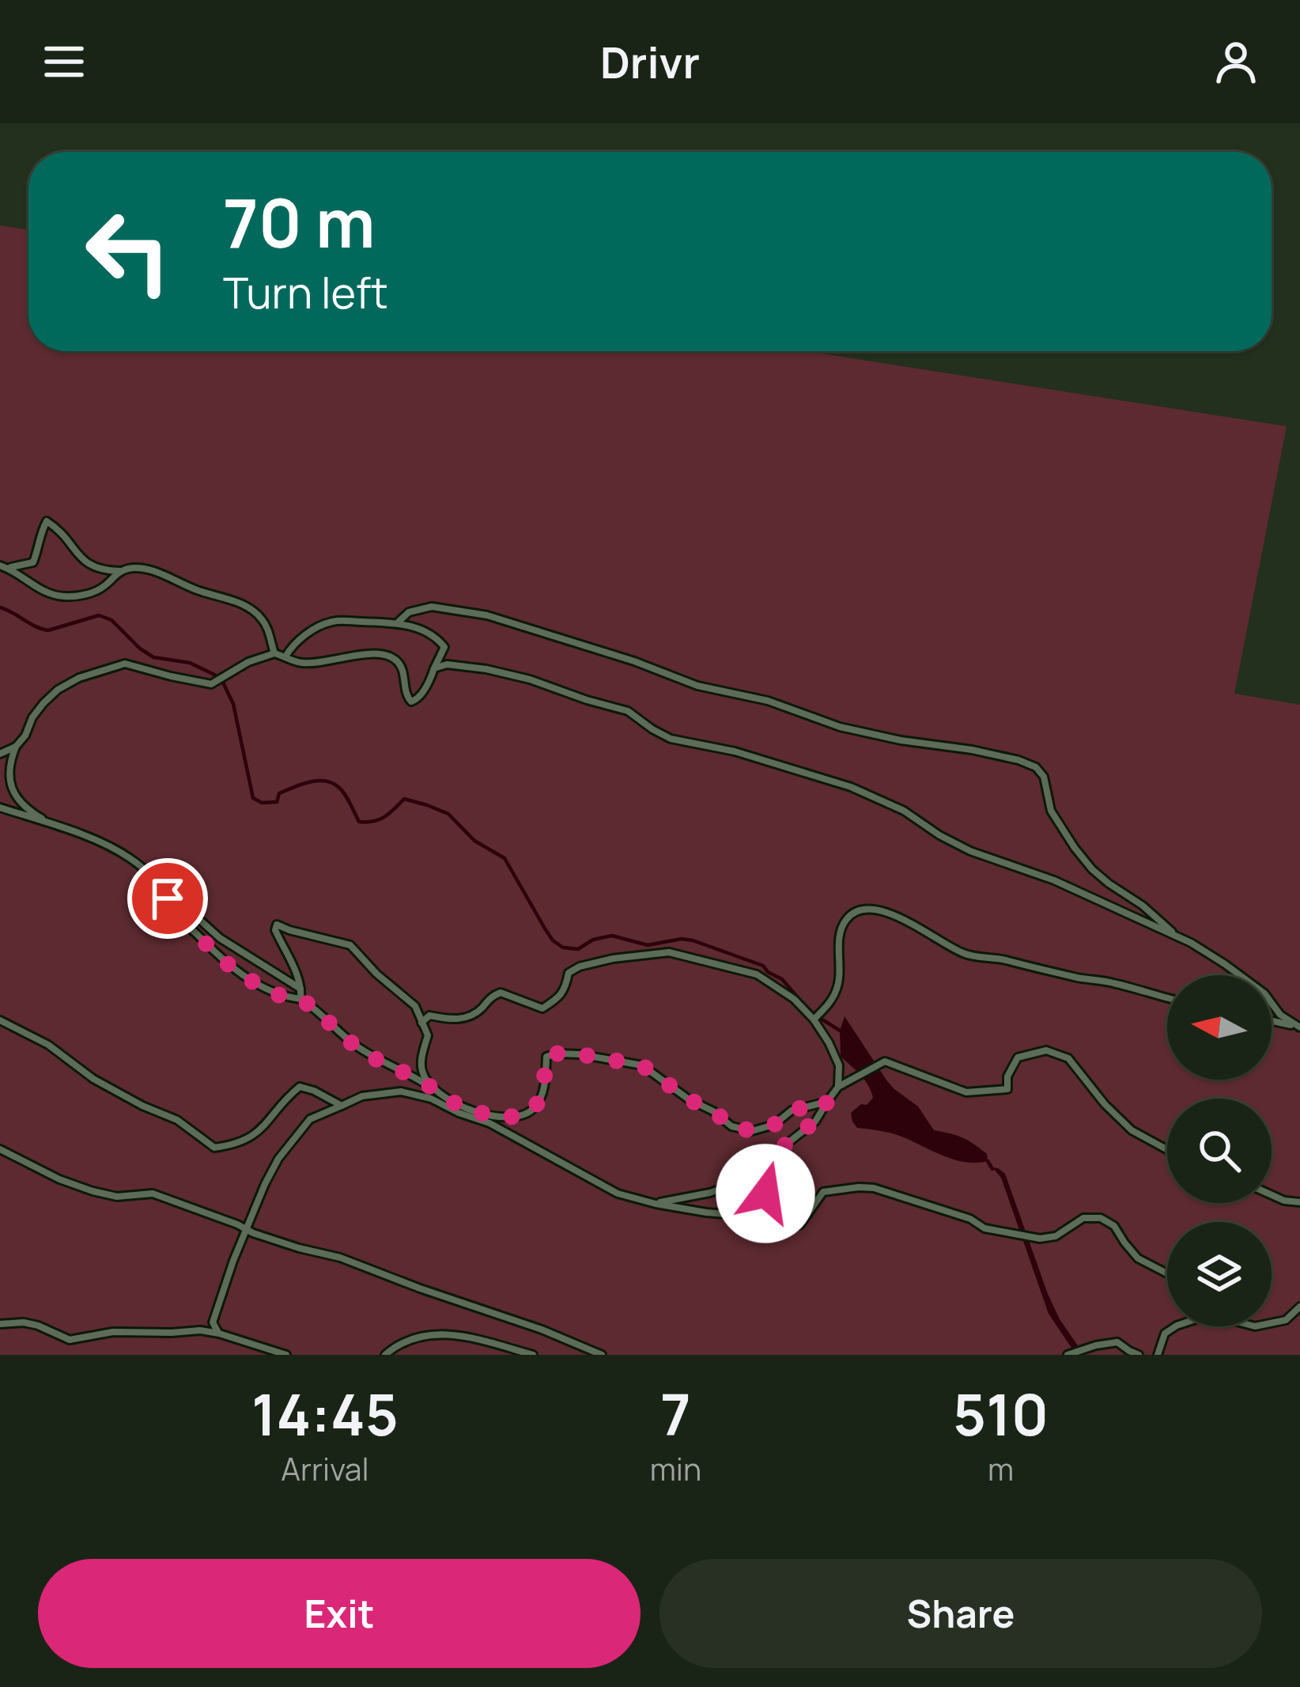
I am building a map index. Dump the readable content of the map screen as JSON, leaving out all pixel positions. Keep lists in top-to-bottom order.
{
  "north": "left",
  "page": {
    "header": "Drivr",
    "turn": ["70 m", "Turn left"],
    "eta": [
      "14:45",
      "Arrival",
      "7",
      "min",
      "510",
      "m"
    ],
    "buttons": ["Exit", "Share"]
  }
}
